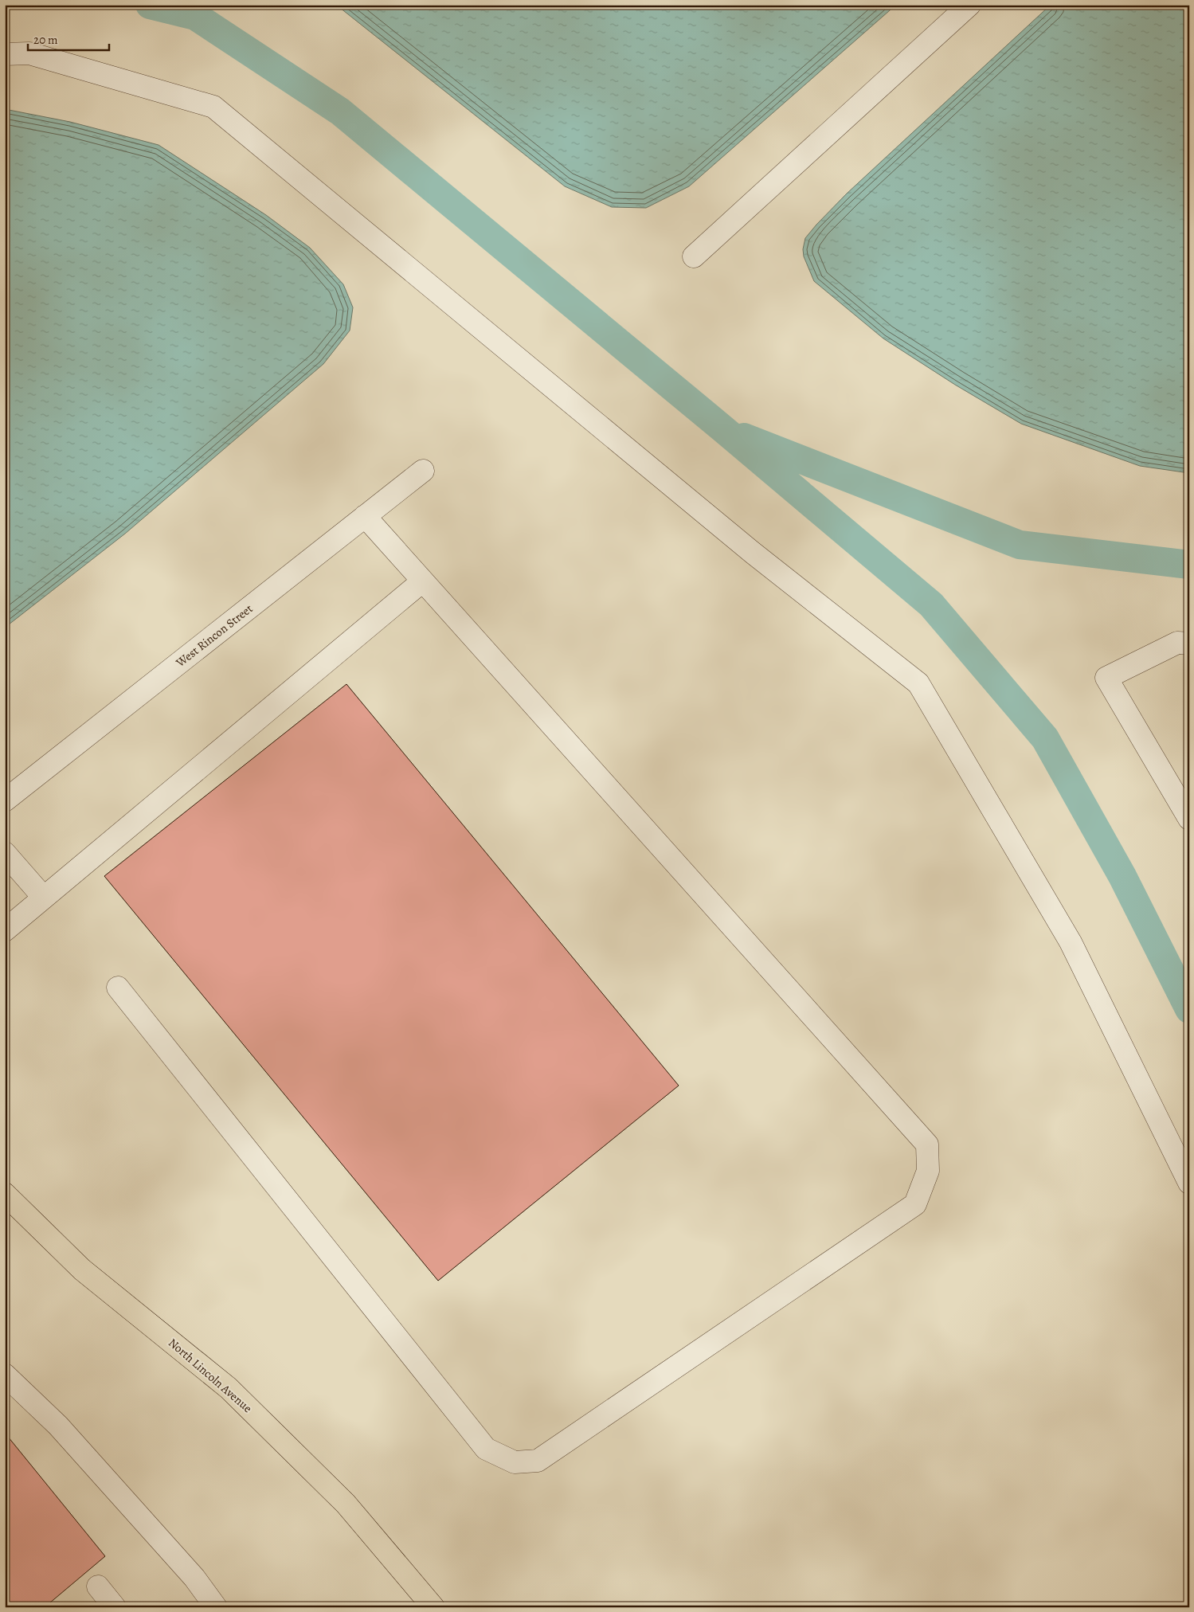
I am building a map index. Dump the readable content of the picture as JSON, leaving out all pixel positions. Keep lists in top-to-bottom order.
{
  "streets": {
    "main road": ["North Lincoln Avenue"],
    "street": ["West Rincon Street"]
  },
  "scale_bar": "20 m"
}
